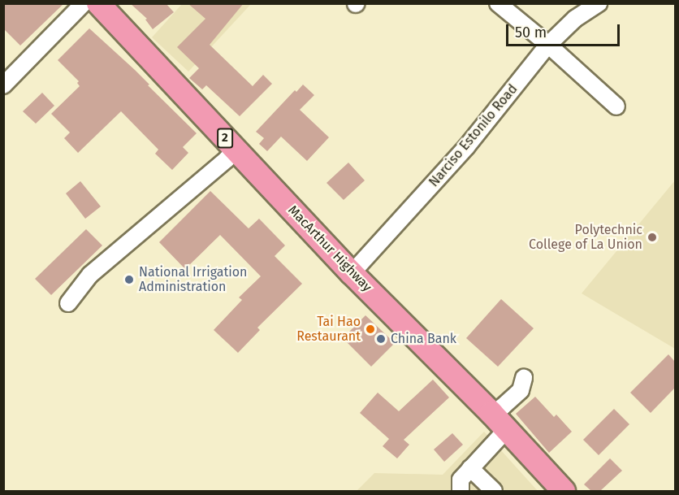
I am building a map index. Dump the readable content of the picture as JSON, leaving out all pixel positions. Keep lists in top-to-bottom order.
{
  "streets": {
    "highway": ["2", "MacArthur Highway"],
    "street": ["Narciso Estonilo Road"]
  },
  "crossings": [
    ["Narciso Estonilo Road", "MacArthur Highway"]
  ],
  "places": [
    "Polytechnic College of La Union",
    "National Irrigation Administration",
    "Tai Hao Restaurant",
    "China Bank"
  ],
  "scale_bar": "50 m"
}
